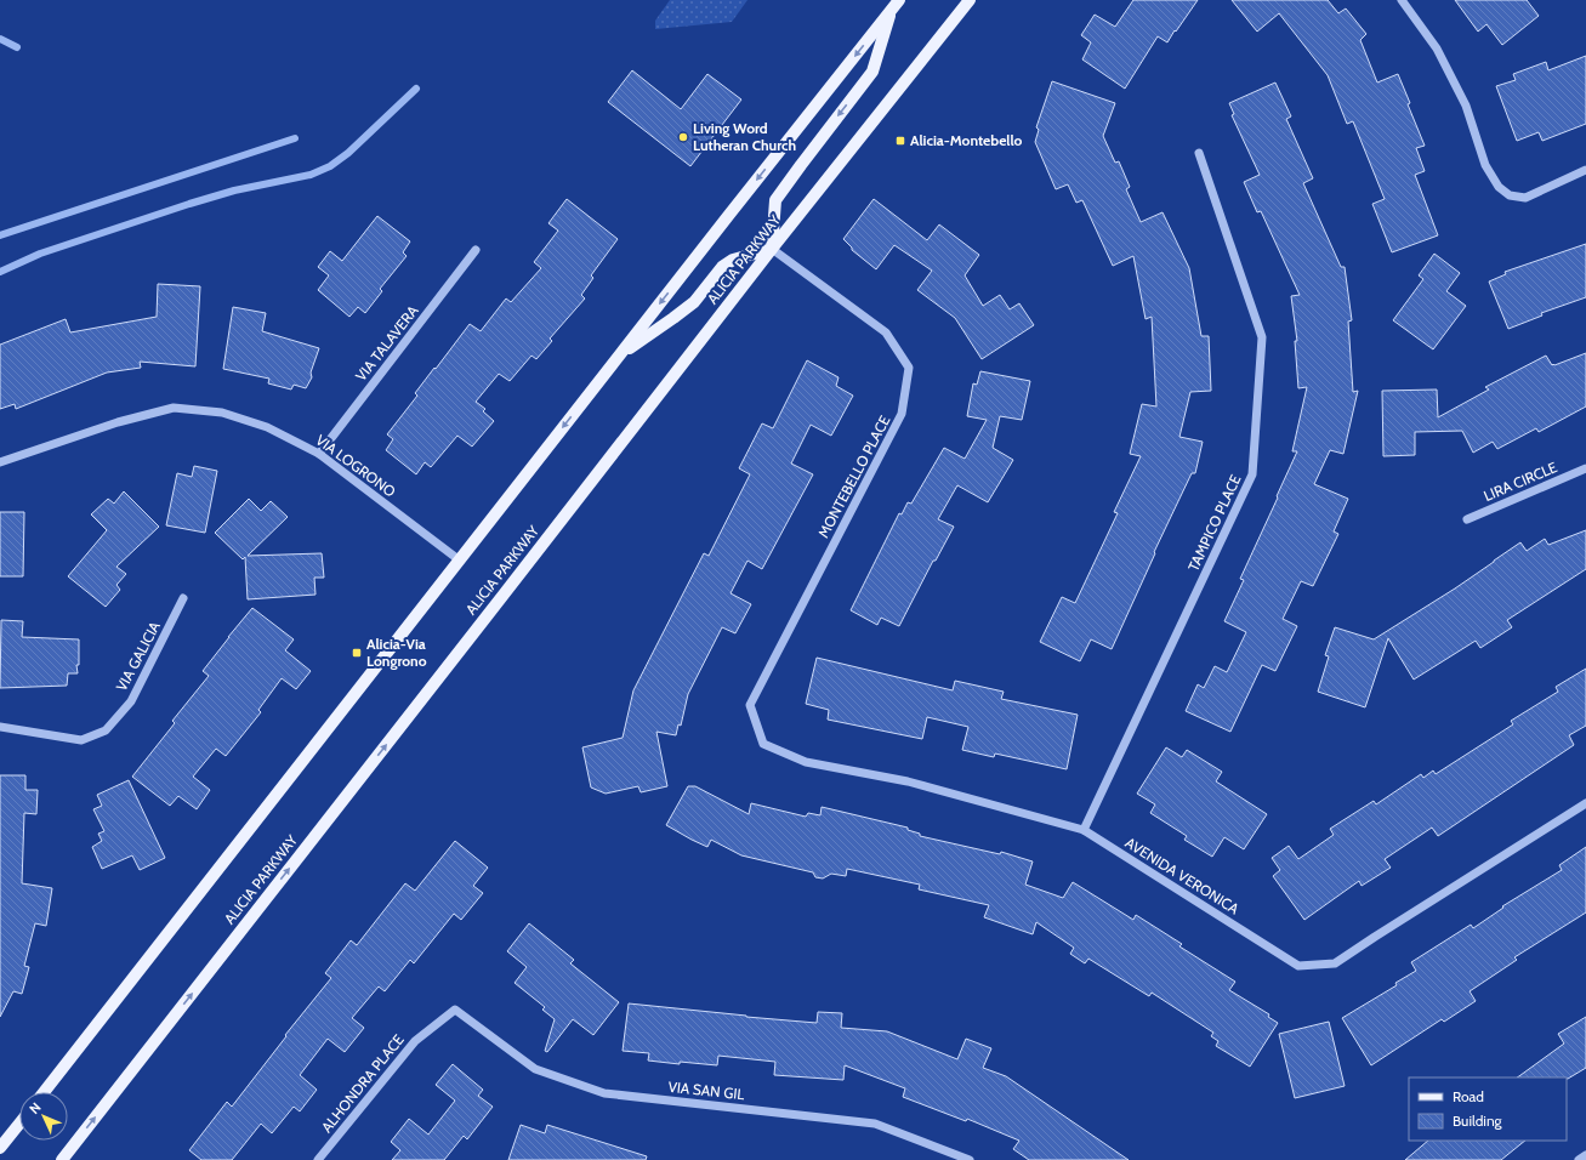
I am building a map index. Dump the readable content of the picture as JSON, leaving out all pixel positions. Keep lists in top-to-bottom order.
{
  "streets": {
    "main road": ["ALICIA PARKWAY"],
    "street": [
      "VIA TALAVERA",
      "VIA LOGRONO",
      "MONTEBELLO PLACE",
      "LIRA CIRCLE",
      "TAMPICO PLACE",
      "VIA GALICIA",
      "AVENIDA VERONICA",
      "ALHONDRA PLACE",
      "VIA SAN GIL"
    ]
  },
  "crossings": [
    ["ALICIA PARKWAY", "MONTEBELLO PLACE"],
    ["VIA TALAVERA", "VIA LOGRONO"],
    ["MONTEBELLO PLACE", "AVENIDA VERONICA"],
    ["TAMPICO PLACE", "AVENIDA VERONICA"],
    ["ALHONDRA PLACE", "VIA SAN GIL"]
  ],
  "places": {
    "other": ["Living Word Lutheran Church"],
    "transit": ["Alicia-Montebello", "Alicia-Via Longrono"]
  },
  "legend": ["Road", "Building"],
  "north": "top left"
}
